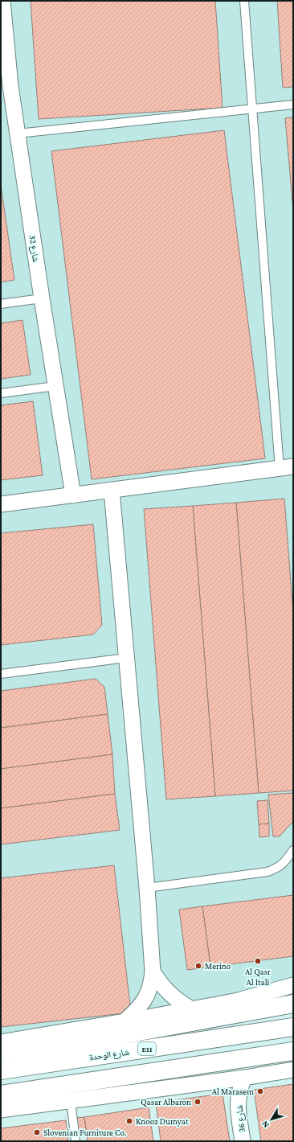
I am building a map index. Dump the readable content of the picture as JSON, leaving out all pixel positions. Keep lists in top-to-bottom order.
{
  "streets": {
    "highway": ["E11", "شارع الوحدة"],
    "street": ["شارع 32", "شارع 36"]
  },
  "places": [
    "Al Qasr Al Itali",
    "Merino",
    "Al Marasem",
    "Qasar Albaron",
    "Knooz Dumyat",
    "Slovenian Furniture Co."
  ],
  "north": "bottom left"
}
